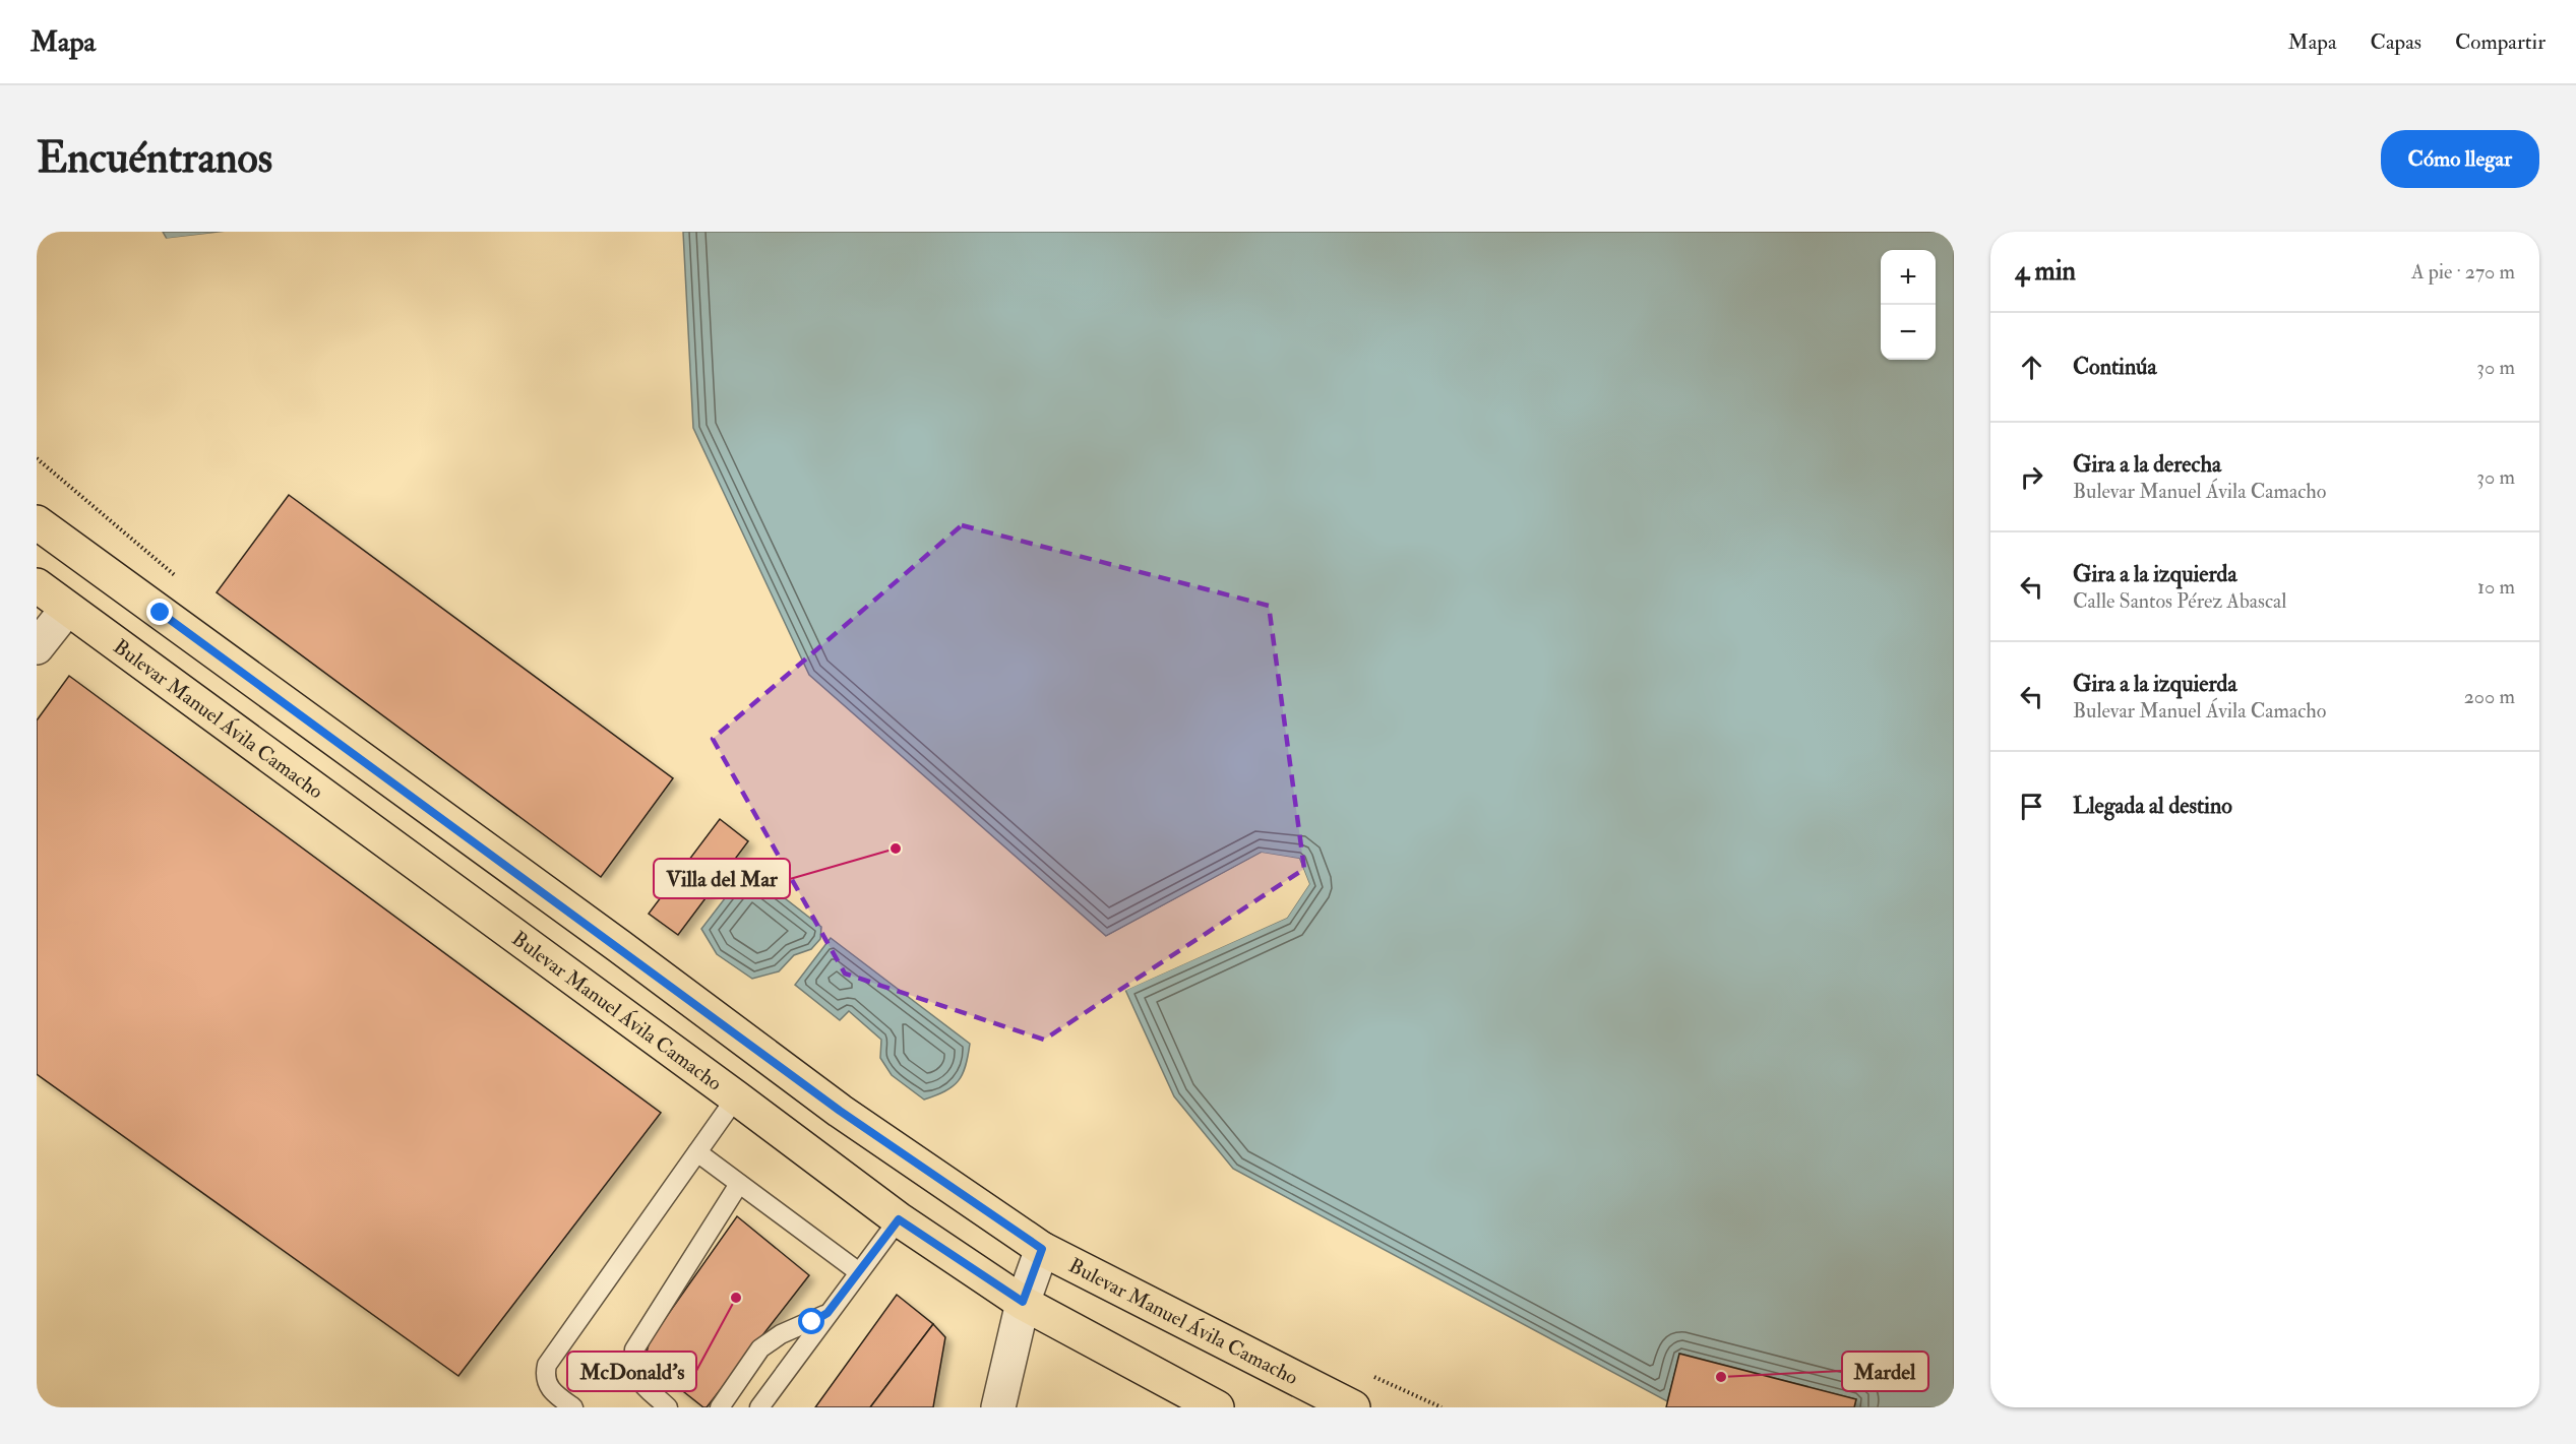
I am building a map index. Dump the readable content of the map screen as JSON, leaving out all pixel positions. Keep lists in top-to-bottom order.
{
  "streets": {
    "main road": ["Bulevar Manuel Ávila Camacho"]
  },
  "places": ["Villa del Mar", "McDonald's", "Mardel"],
  "page": {
    "header": "Mapa",
    "nav": ["Mapa", "Capas", "Compartir"],
    "buttons": "Cómo llegar",
    "title": "Encuéntranos",
    "heading": ["4 min", "A pie · 270 m"],
    "map_buttons": ["+", "−"],
    "list": [
      ["Continúa", "30 m"],
      ["Gira a la derecha", "Bulevar Manuel Ávila Camacho", "30 m"],
      ["Gira a la izquierda", "Calle Santos Pérez Abascal", "10 m"],
      ["Gira a la izquierda", "Bulevar Manuel Ávila Camacho", "200 m"],
      "Llegada al destino"
    ]
  }
}
